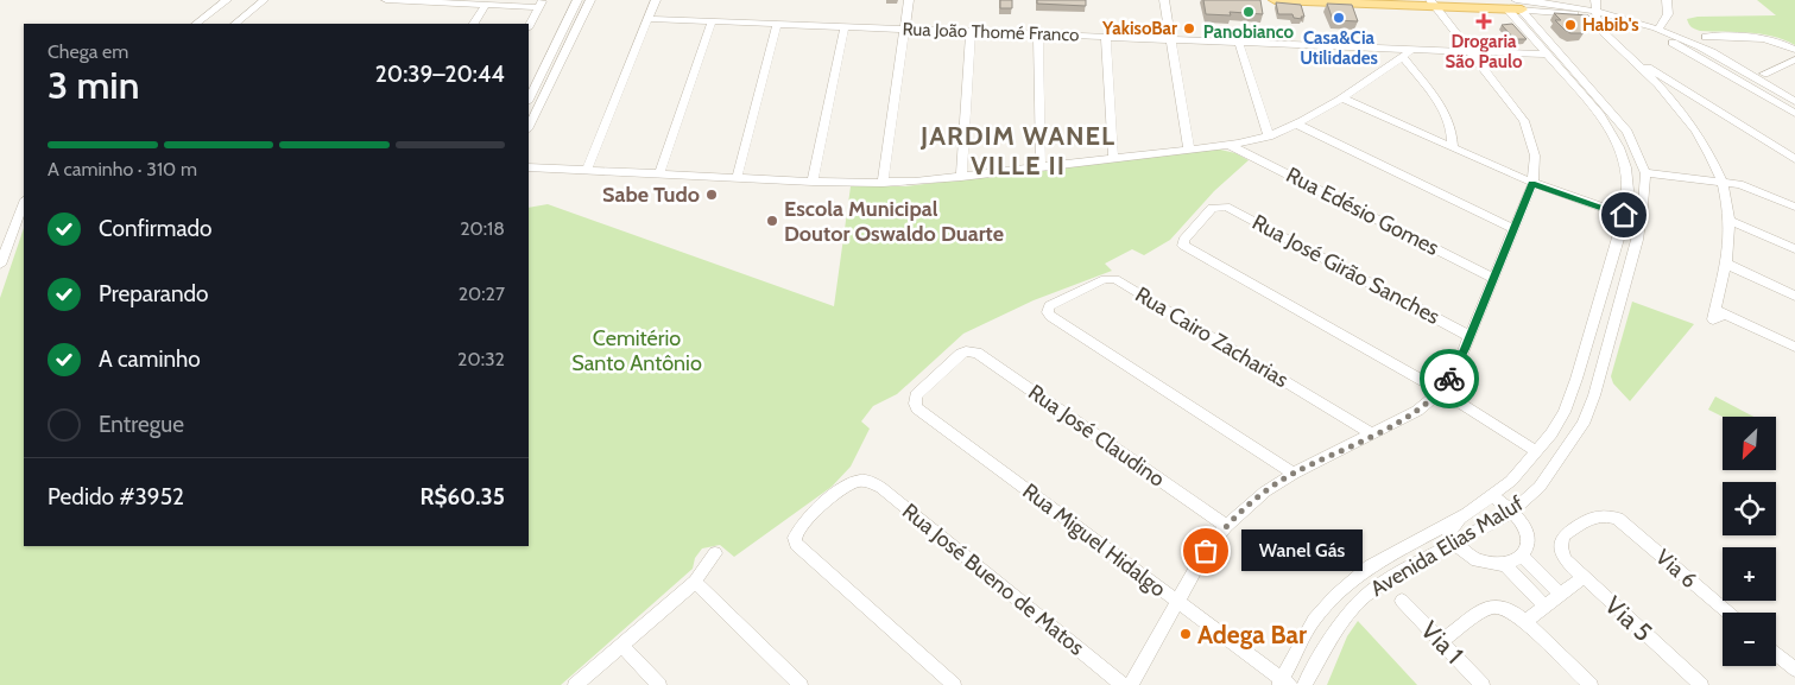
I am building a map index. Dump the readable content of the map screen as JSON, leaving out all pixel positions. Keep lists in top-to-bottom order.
{
  "streets": {
    "main road": ["Avenida Elias Maluf"],
    "street": [
      "Rua João Thomé Franco",
      "Rua Edésio Gomes",
      "Rua José Girão Sanches",
      "Rua Cairo Zacharias",
      "Rua José Claudino",
      "Rua Miguel Hidalgo",
      "Via 6",
      "Rua José Bueno de Matos",
      "Via 5",
      "Via 1"
    ]
  },
  "crossings": [
    ["Rua João Thomé Franco", "Avenida Elias Maluf"],
    ["Rua José Claudino", "Rua Miguel Hidalgo"],
    ["Rua Miguel Hidalgo", "Avenida Elias Maluf"],
    ["Via 6", "Via 5"]
  ],
  "districts": ["JARDIM WANEL VILLE II"],
  "parks": ["Cemitério Santo Antônio"],
  "places": {
    "other": [
      "Panobianco",
      "Casa&Cia Utilidades",
      "Habib's",
      "YakisoBar",
      "Sabe Tudo",
      "Escola Municipal Doutor Oswaldo Duarte",
      "Wanel Gás",
      "Adega Bar"
    ],
    "health": ["Drogaria São Paulo"]
  },
  "north": "bottom left",
  "page": {
    "heading": ["3 min", "Chega em", "20:39–20:44"],
    "panel": ["Pedido #3952", "R$60.35"],
    "bar": "A caminho · 310 m",
    "list": [
      ["Confirmado", "20:18"],
      ["Preparando", "20:27"],
      ["A caminho", "20:32"],
      "Entregue"
    ],
    "map_buttons": ["+", "−"],
    "bubble": "Wanel Gás"
  }
}
